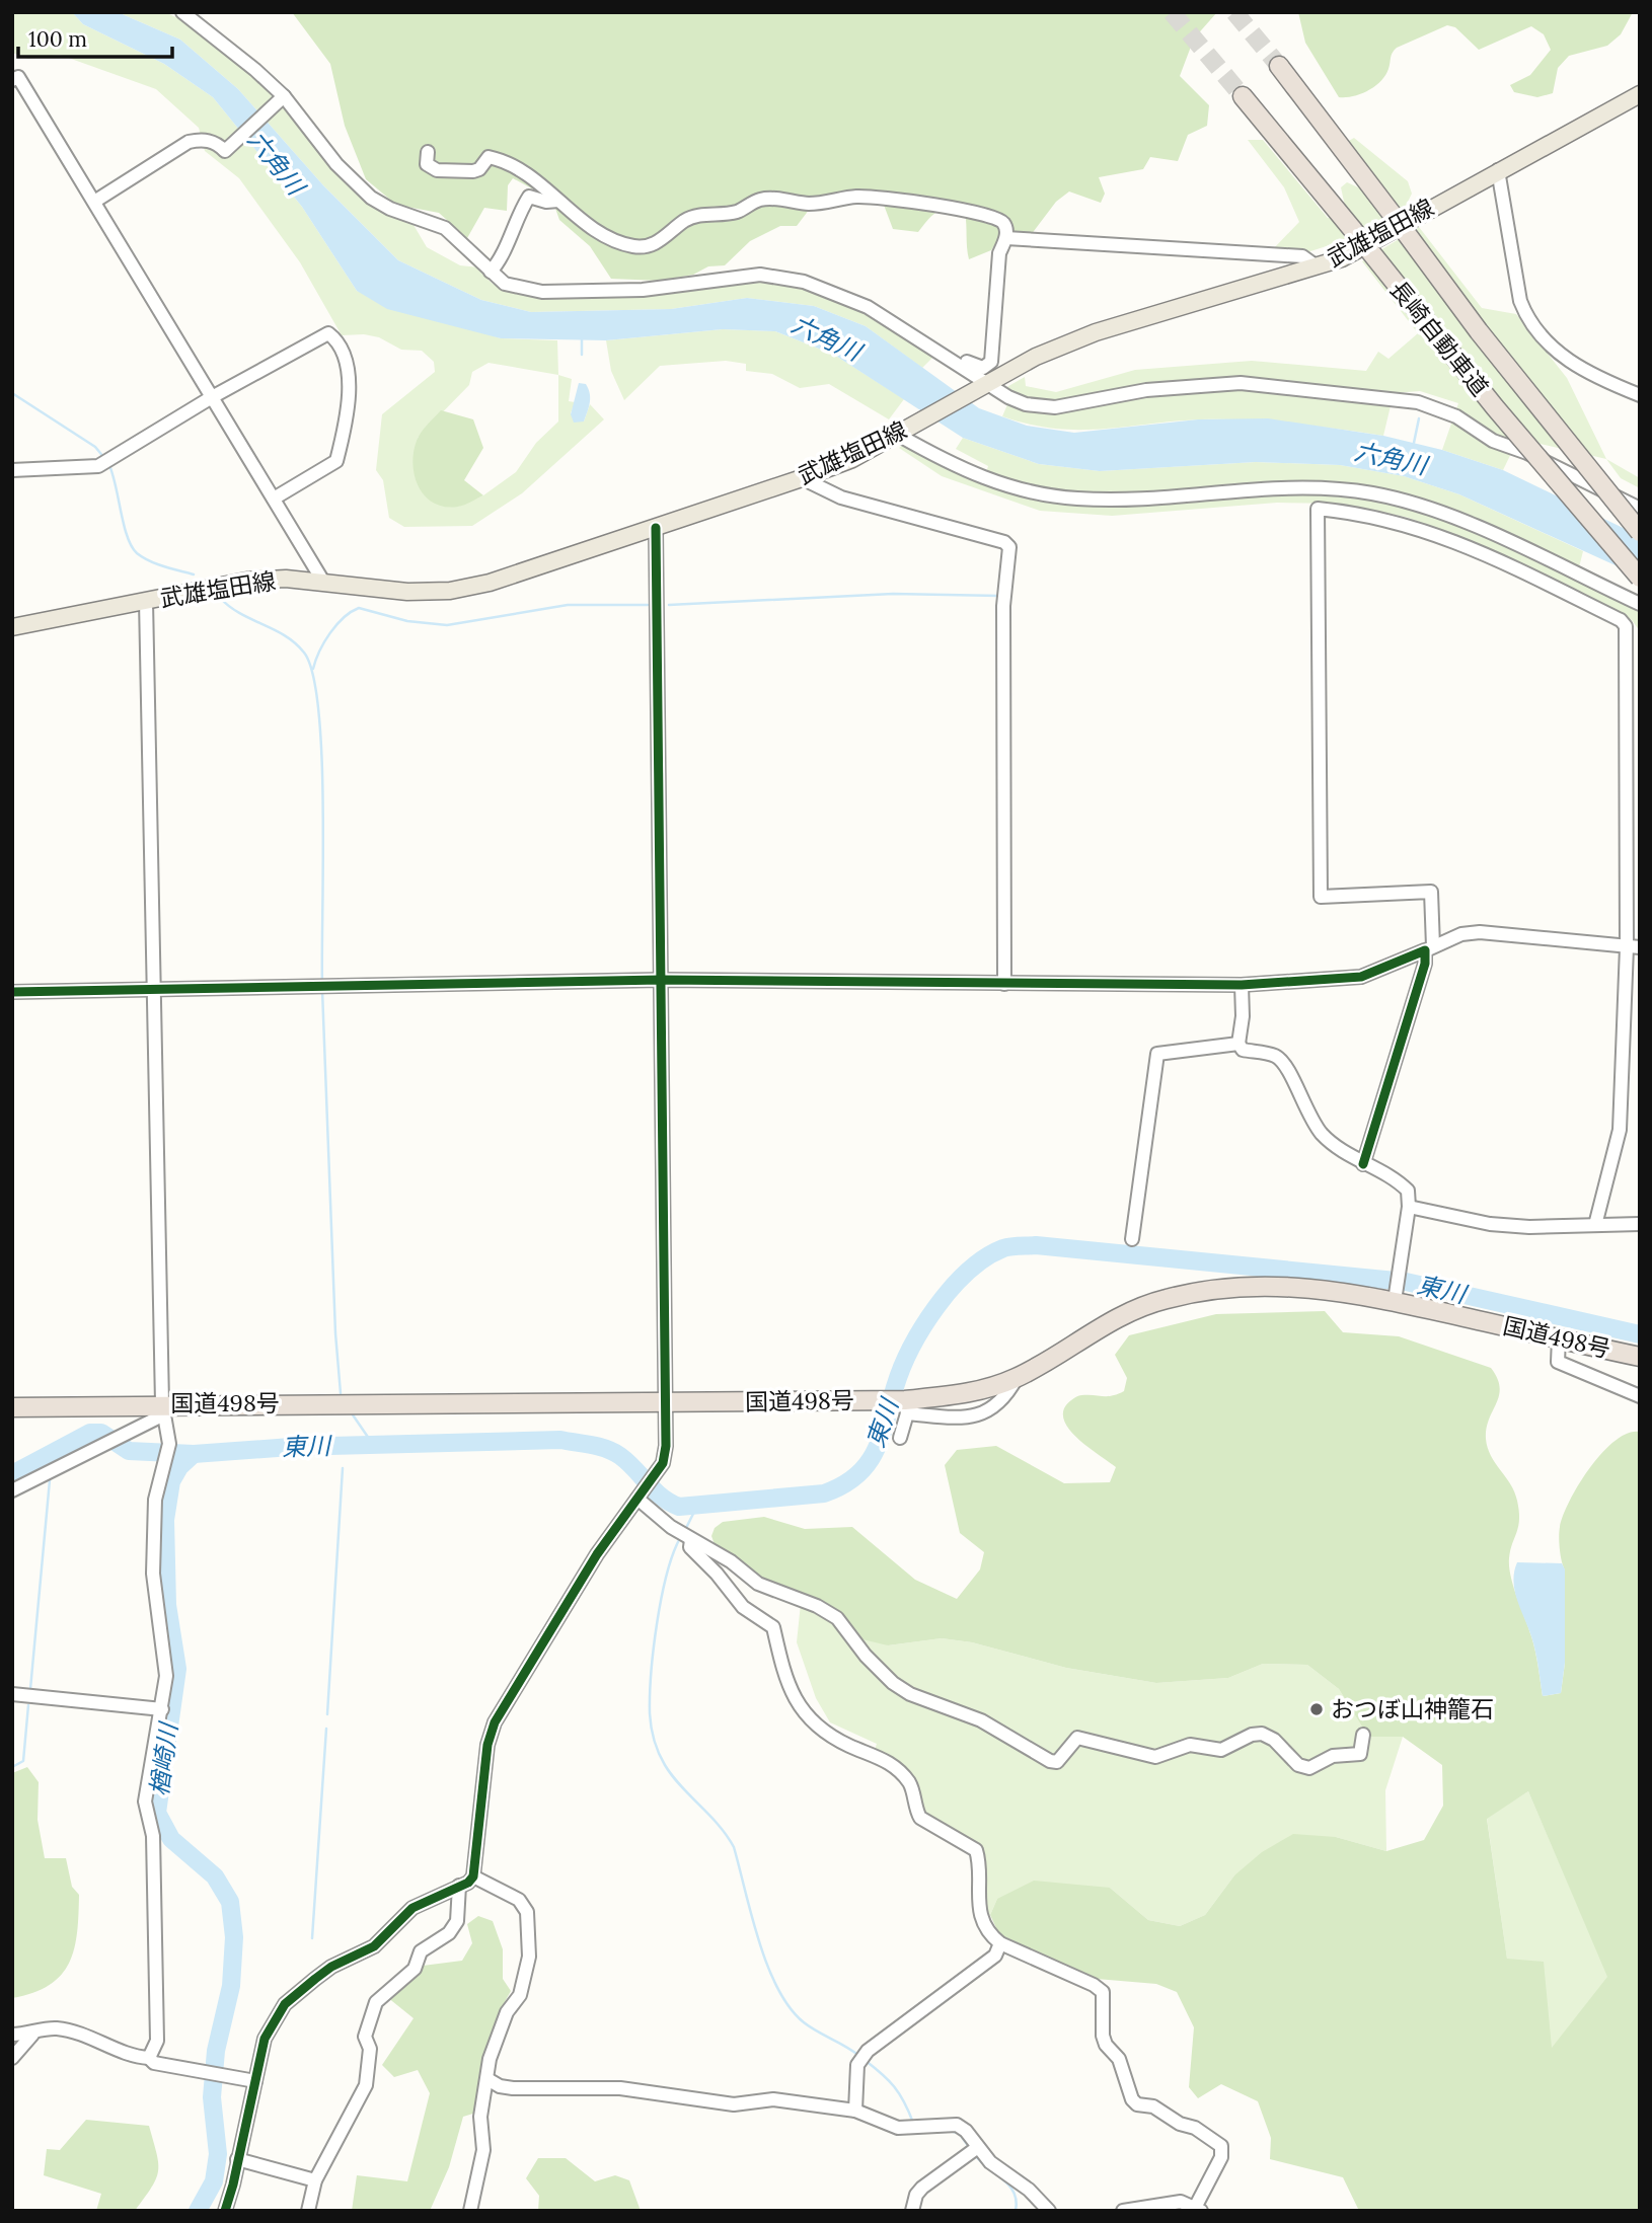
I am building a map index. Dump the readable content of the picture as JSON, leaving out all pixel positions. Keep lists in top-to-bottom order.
{
  "streets": {
    "highway": ["長崎自動車道", "国道498号"],
    "main road": ["武雄塩田線"]
  },
  "water": ["六角川", "東川", "楢崎川"],
  "places": ["おつぼ山神籠石"],
  "scale_bar": "100 m"
}
